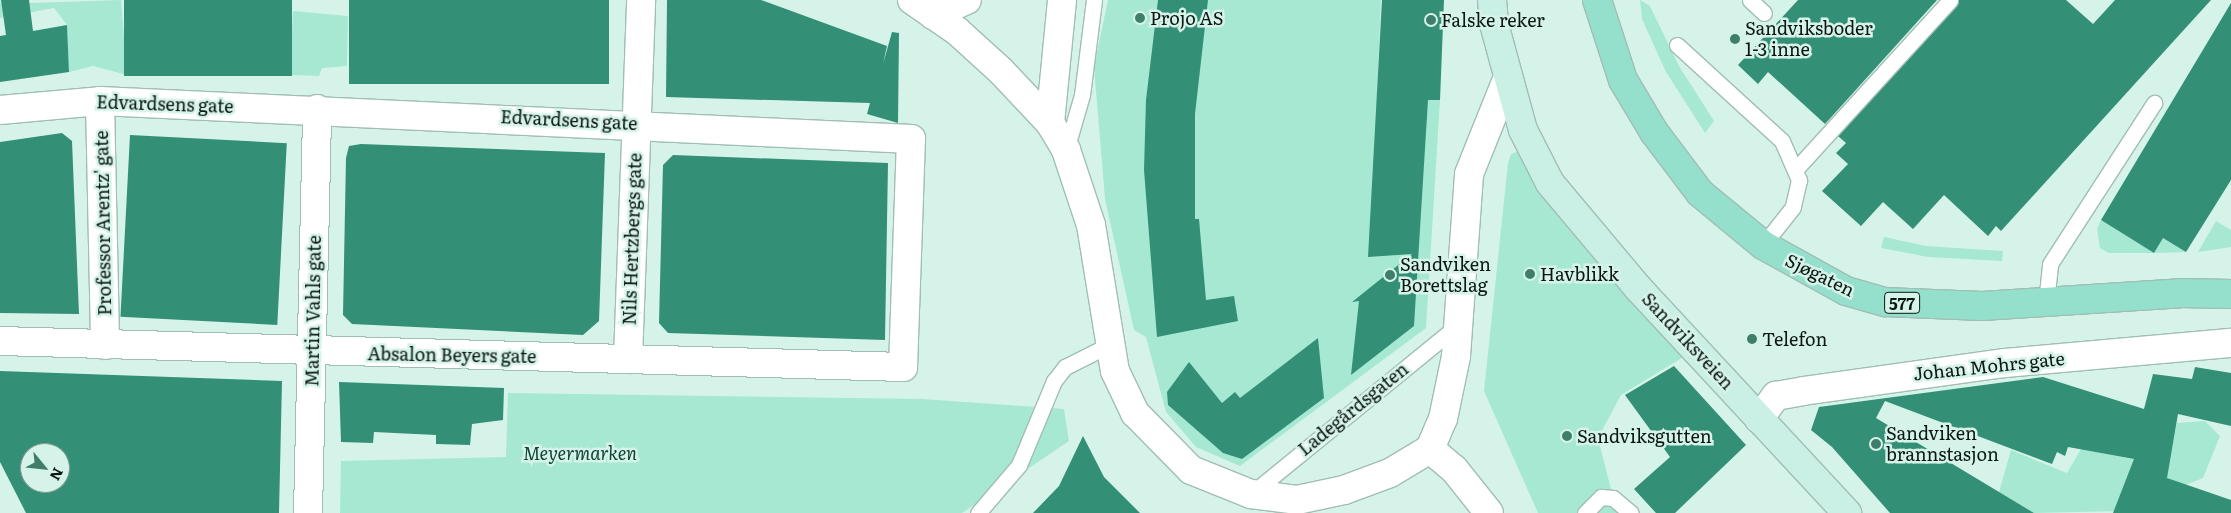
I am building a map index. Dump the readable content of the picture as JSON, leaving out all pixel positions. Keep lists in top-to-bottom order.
{
  "streets": {
    "main road": ["Sjøgaten", "577", "Sandviksveien"],
    "street": [
      "Edvardsens gate",
      "Professor Arentz' gate",
      "Nils Hertzbergs gate",
      "Martin Vahls gate",
      "Absalon Beyers gate",
      "Johan Mohrs gate"
    ],
    "lane": ["Ladegårdsgaten"]
  },
  "crossings": [
    ["Edvardsens gate", "Professor Arentz' gate"],
    ["Edvardsens gate", "Nils Hertzbergs gate"],
    ["Edvardsens gate", "Martin Vahls gate"],
    ["Edvardsens gate", "Absalon Beyers gate"],
    ["Professor Arentz' gate", "Absalon Beyers gate"],
    ["Nils Hertzbergs gate", "Absalon Beyers gate"],
    ["Martin Vahls gate", "Absalon Beyers gate"],
    ["Sandviksveien", "Johan Mohrs gate"]
  ],
  "parks": ["Meyermarken"],
  "places": [
    "Projo AS",
    "Falske reker",
    "Sandviksboder 1-3 inne",
    "Havblikk",
    "Sandviken Borettslag",
    "Telefon",
    "Sandviksgutten",
    "Sandviken brannstasjon"
  ],
  "north": "bottom right"
}
